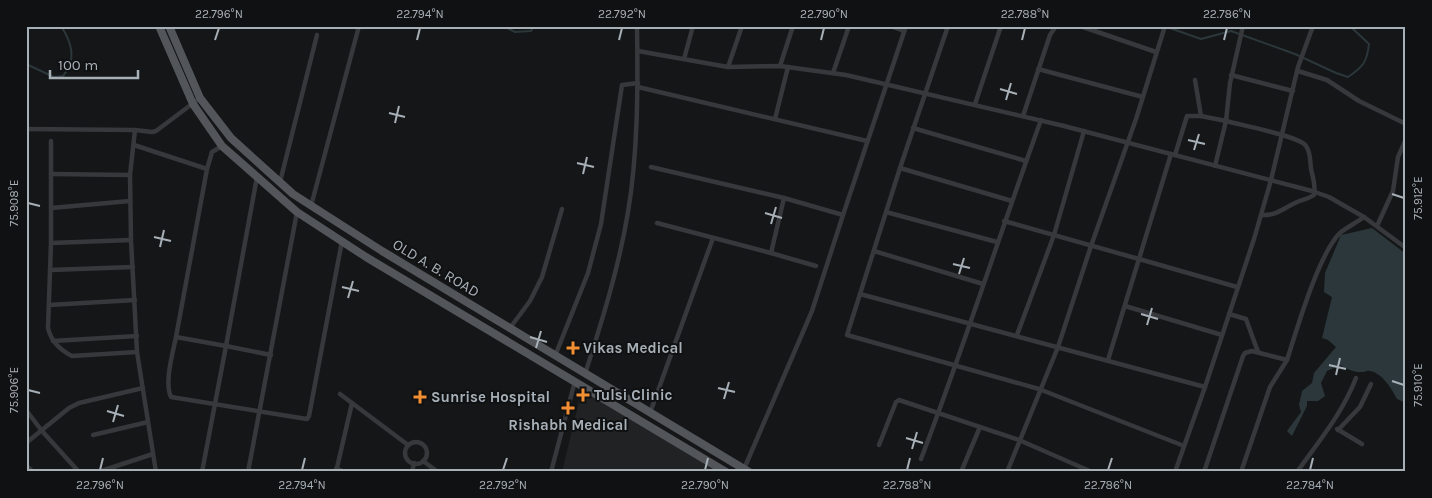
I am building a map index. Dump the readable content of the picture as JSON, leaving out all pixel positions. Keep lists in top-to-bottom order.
{
  "streets": {
    "main road": ["OLD A. B. ROAD"]
  },
  "places": {
    "health": [
      "Vikas Medical",
      "Tulsi Clinic",
      "Sunrise Hospital",
      "Rishabh Medical"
    ]
  },
  "scale_bar": "100 m",
  "coordinates": [
    "22.796°N",
    "22.794°N",
    "22.792°N",
    "22.790°N",
    "22.788°N",
    "22.786°N",
    "75.912°E",
    "75.908°E",
    "75.910°E",
    "75.906°E",
    "22.784°N"
  ]
}
